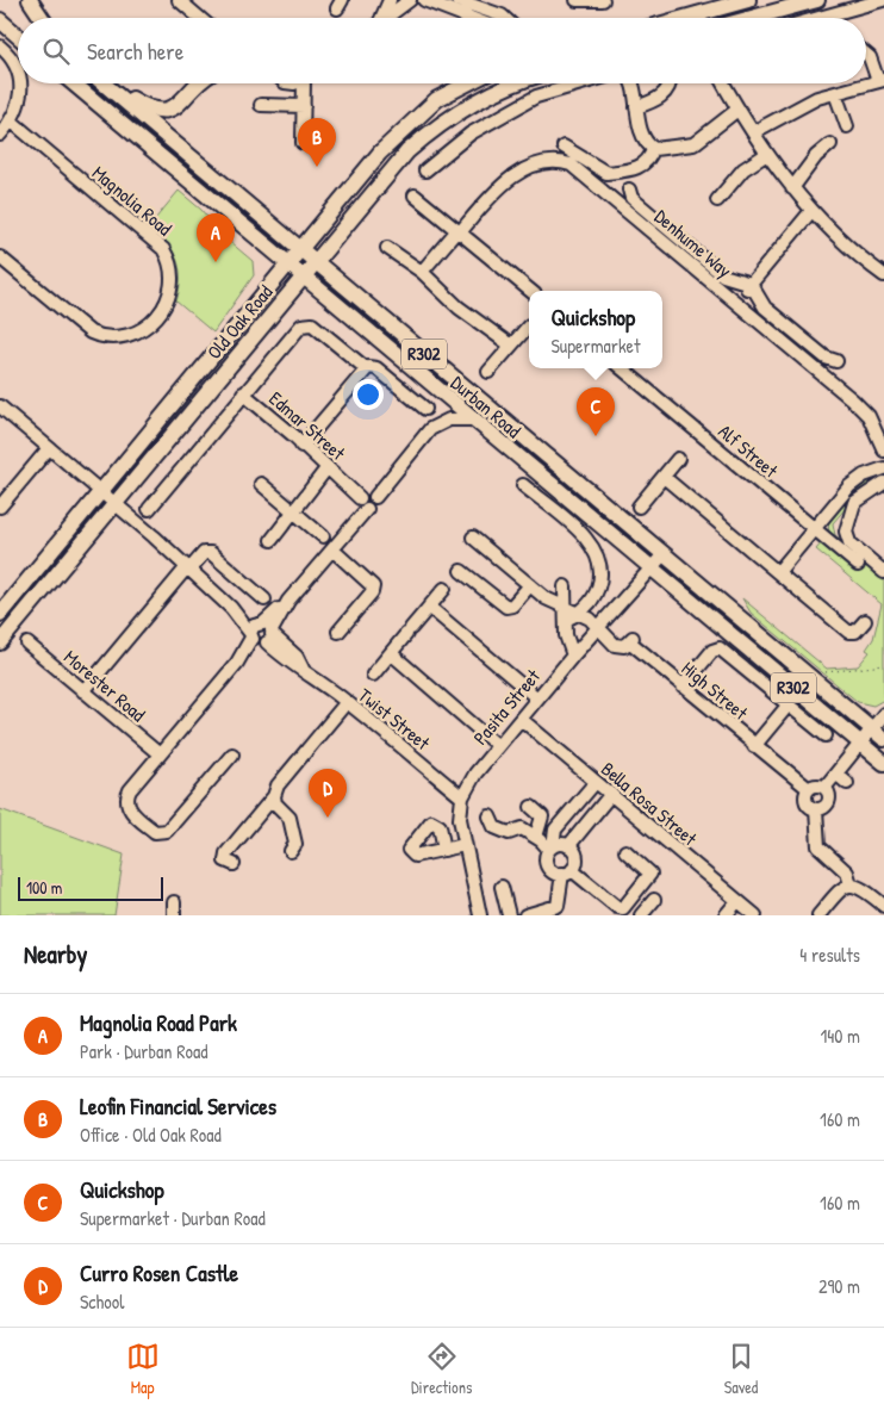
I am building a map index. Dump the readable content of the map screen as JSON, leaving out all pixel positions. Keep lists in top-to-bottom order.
{
  "streets": {
    "main road": ["Old Oak Road", "R302", "Durban Road"],
    "street": [
      "Magnolia Road",
      "Denhume Way",
      "Edmar Street",
      "Alf Street",
      "Morester Road",
      "High Street",
      "Pasita Street",
      "Twist Street",
      "Bella Rosa Street"
    ]
  },
  "crossings": [
    ["Old Oak Road", "Durban Road"],
    ["Old Oak Road", "Twist Street"],
    ["R302", "Durban Road"],
    ["Durban Road", "Pasita Street"],
    ["High Street", "Pasita Street"],
    ["Pasita Street", "Twist Street"],
    ["Pasita Street", "Bella Rosa Street"]
  ],
  "scale_bar": "100 m",
  "page": {
    "search": "Search here",
    "pins": [
      "B",
      "A",
      "C",
      "D"
    ],
    "popup": ["Quickshop", "Supermarket"],
    "scale": "100 m",
    "heading": ["Nearby", "4 results"],
    "list": [
      {
        "mark": "A",
        "name": "Magnolia Road Park",
        "note": "Park · Durban Road",
        "value": "140 m"
      },
      {
        "mark": "B",
        "name": "Leofin Financial Services",
        "note": "Office · Old Oak Road",
        "value": "160 m"
      },
      {
        "mark": "C",
        "name": "Quickshop",
        "note": "Supermarket · Durban Road",
        "value": "160 m"
      },
      {
        "mark": "D",
        "name": "Curro Rosen Castle",
        "note": "School",
        "value": "290 m"
      }
    ],
    "nav": ["Map", "Directions", "Saved"]
  }
}
